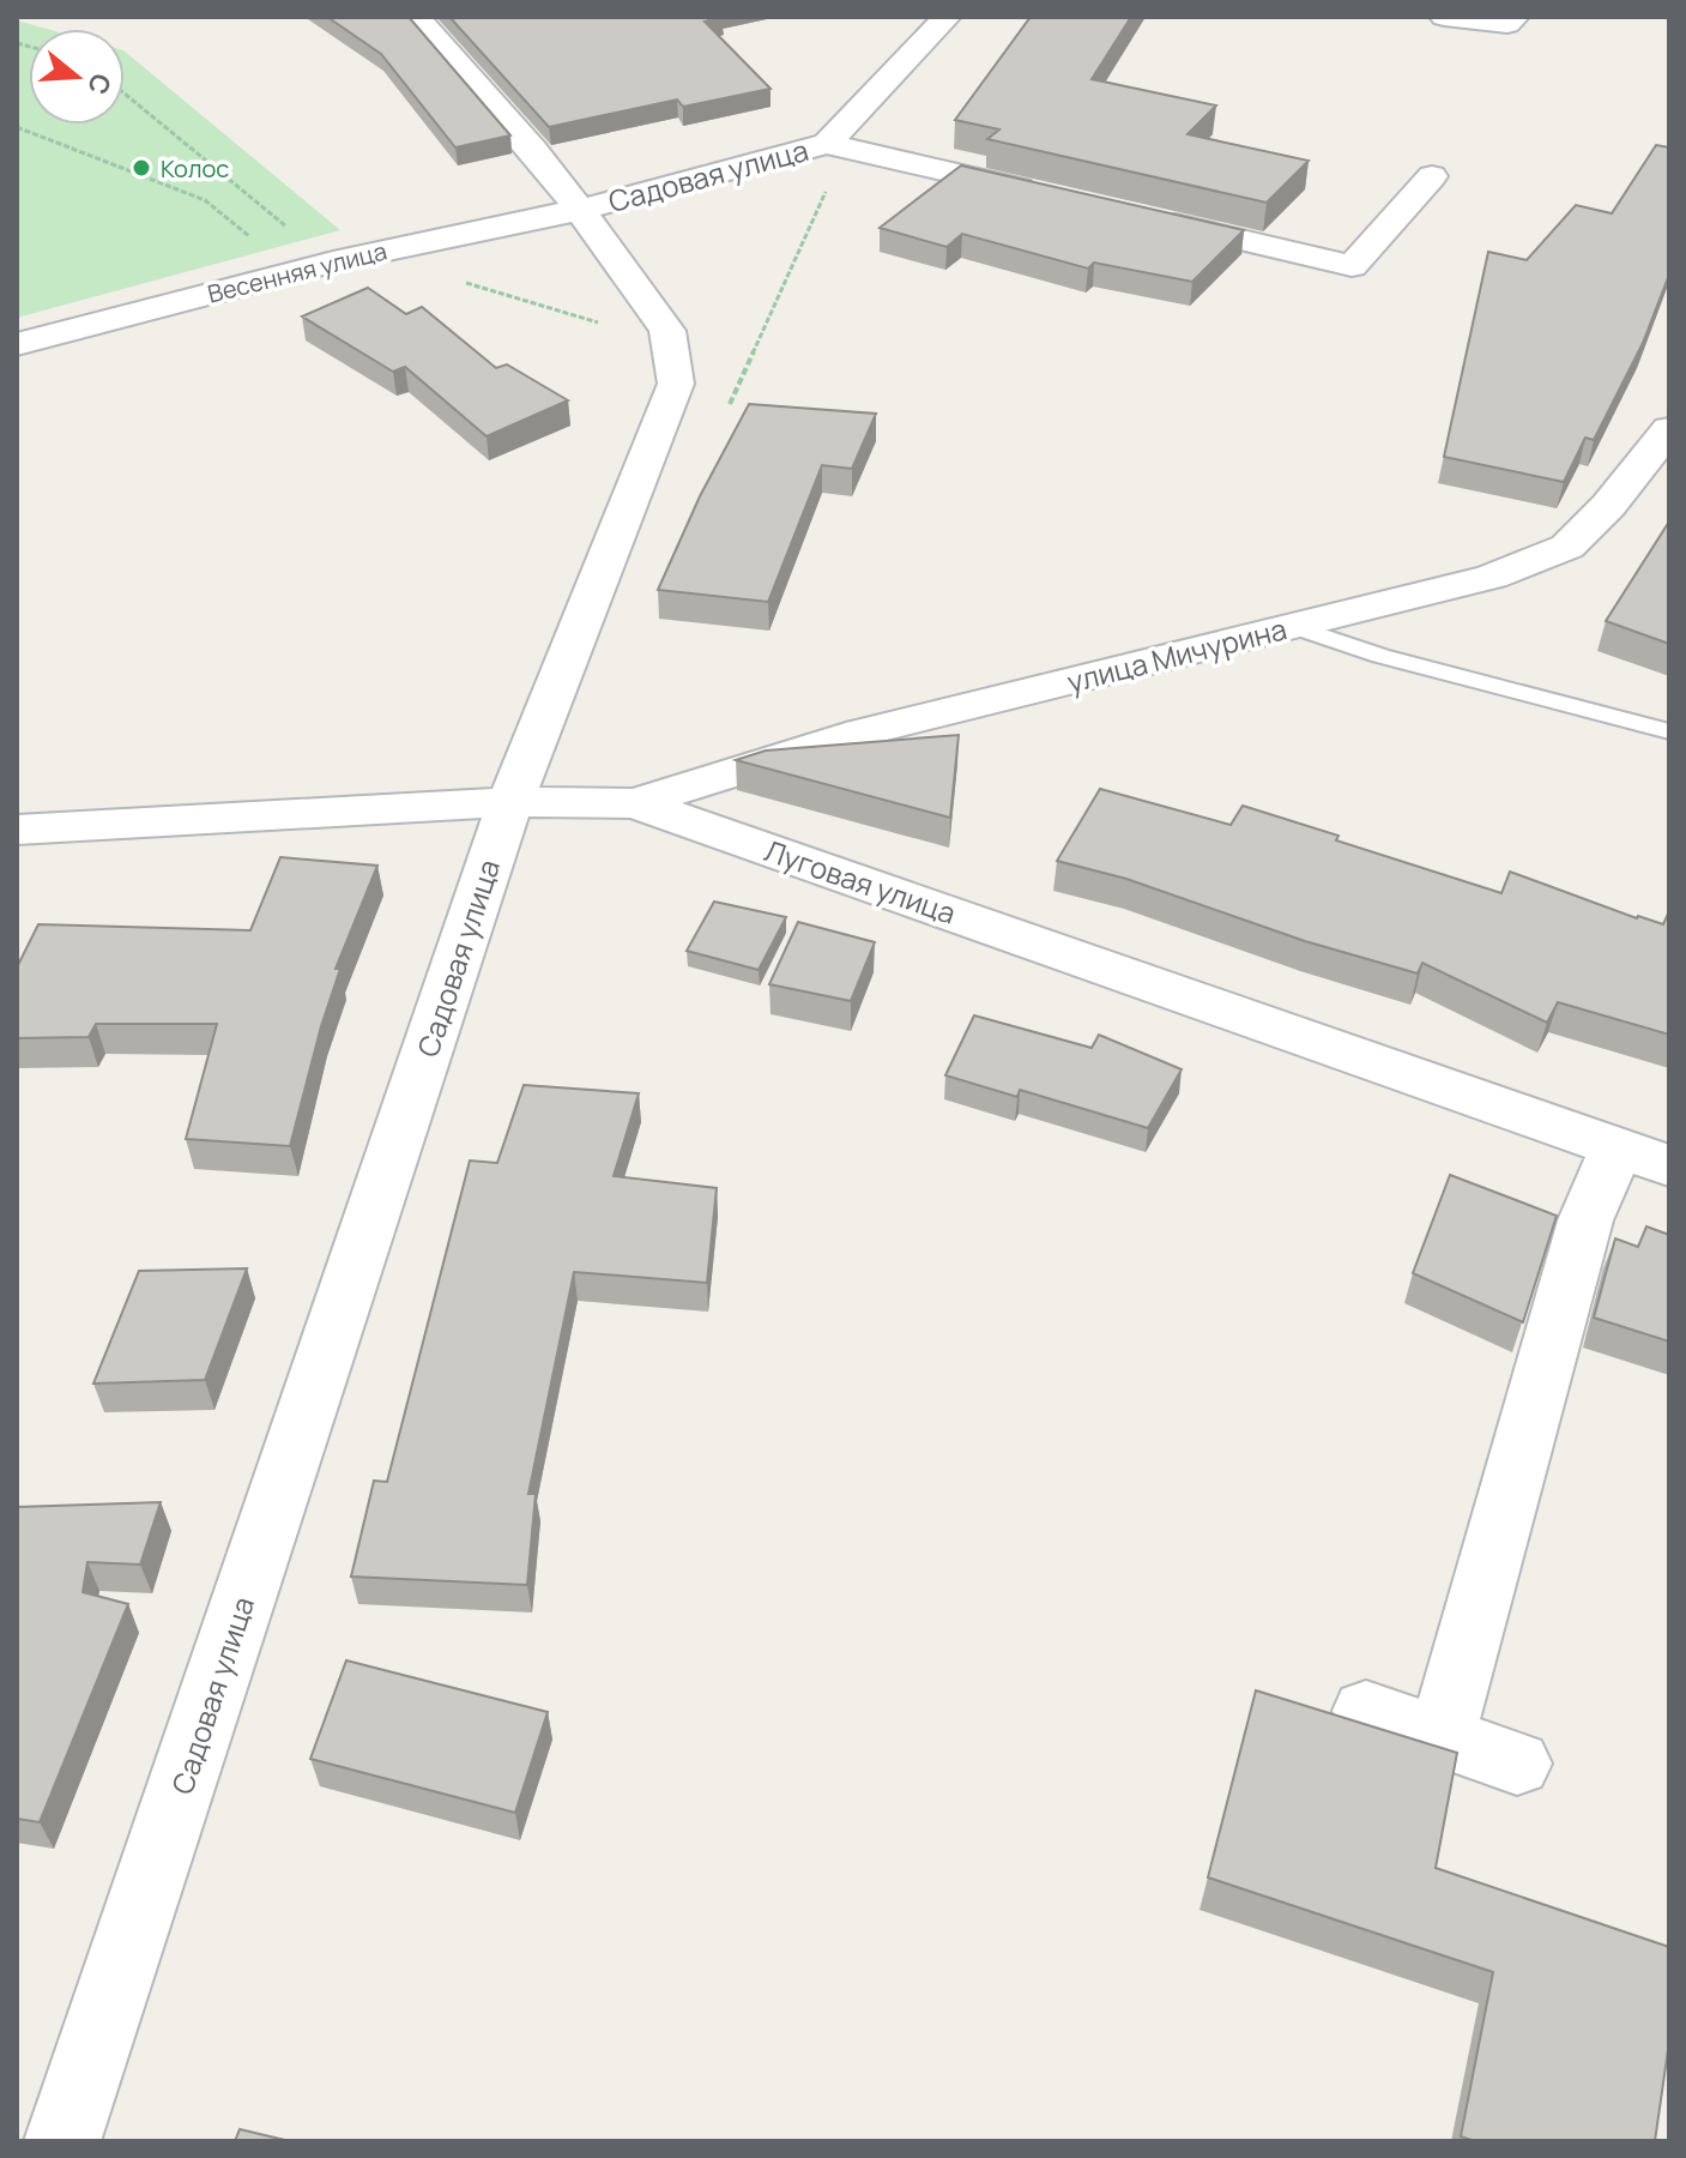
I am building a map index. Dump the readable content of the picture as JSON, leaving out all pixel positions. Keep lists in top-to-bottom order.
{
  "streets": {
    "street": [
      "Садовая улица",
      "Весенняя улица",
      "улица Мичурина",
      "Луговая улица"
    ]
  },
  "crossings": [
    ["Садовая улица", "Весенняя улица"],
    ["Садовая улица", "Луговая улица"],
    ["улица Мичурина", "Луговая улица"]
  ],
  "places": ["Колос"],
  "north": "right"
}
